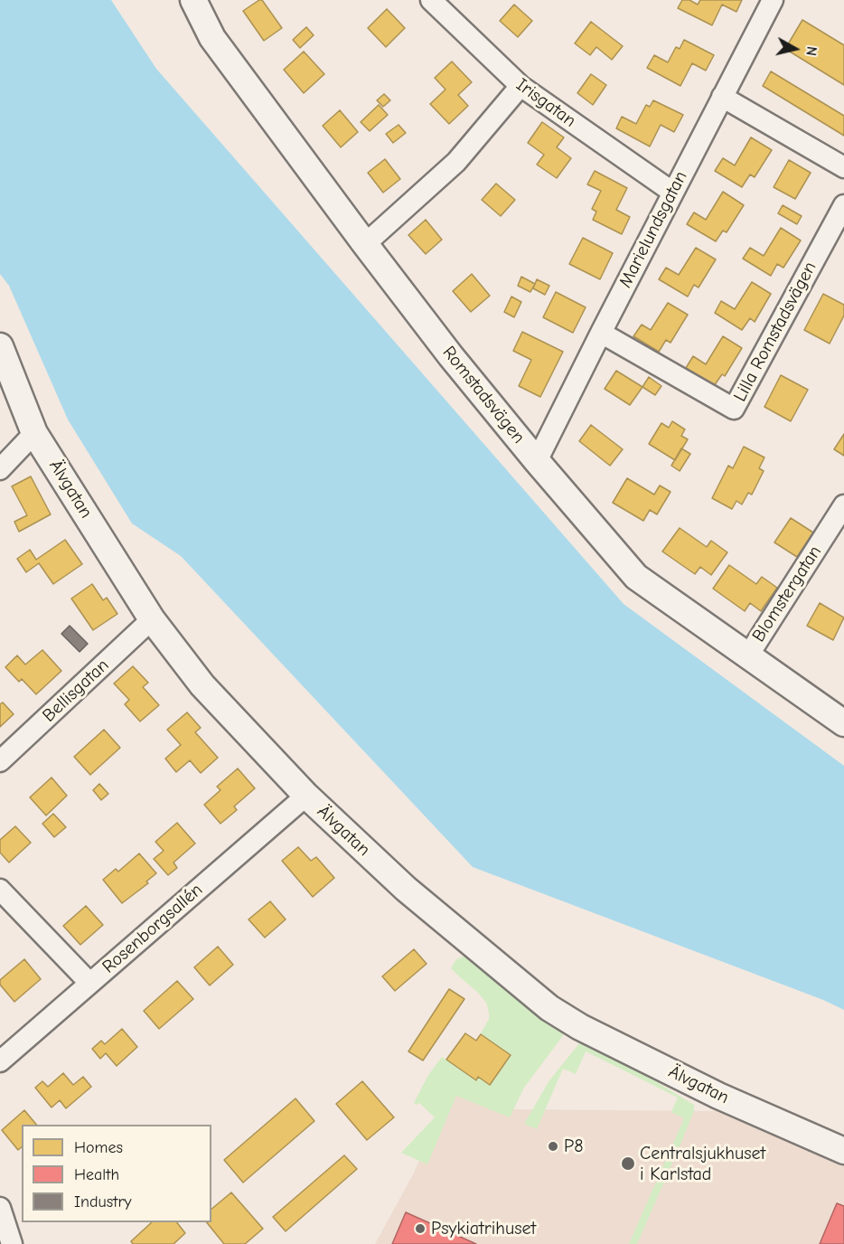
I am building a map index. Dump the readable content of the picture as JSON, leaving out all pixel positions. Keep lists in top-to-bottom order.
{
  "streets": {
    "street": [
      "Irisgatan",
      "Marielundsgatan",
      "Lilla Romstadsvägen",
      "Romstadsvägen",
      "Älvgatan",
      "Blomstergatan",
      "Bellisgatan",
      "Rosenborgsallén"
    ]
  },
  "crossings": [
    ["Irisgatan", "Marielundsgatan"],
    ["Marielundsgatan", "Lilla Romstadsvägen"],
    ["Marielundsgatan", "Romstadsvägen"],
    ["Romstadsvägen", "Blomstergatan"],
    ["Älvgatan", "Bellisgatan"],
    ["Älvgatan", "Rosenborgsallén"]
  ],
  "places": ["P8", "Centralsjukhuset i Karlstad", "Psykiatrihuset"],
  "legend": ["Homes", "Health", "Industry"],
  "north": "right"
}
